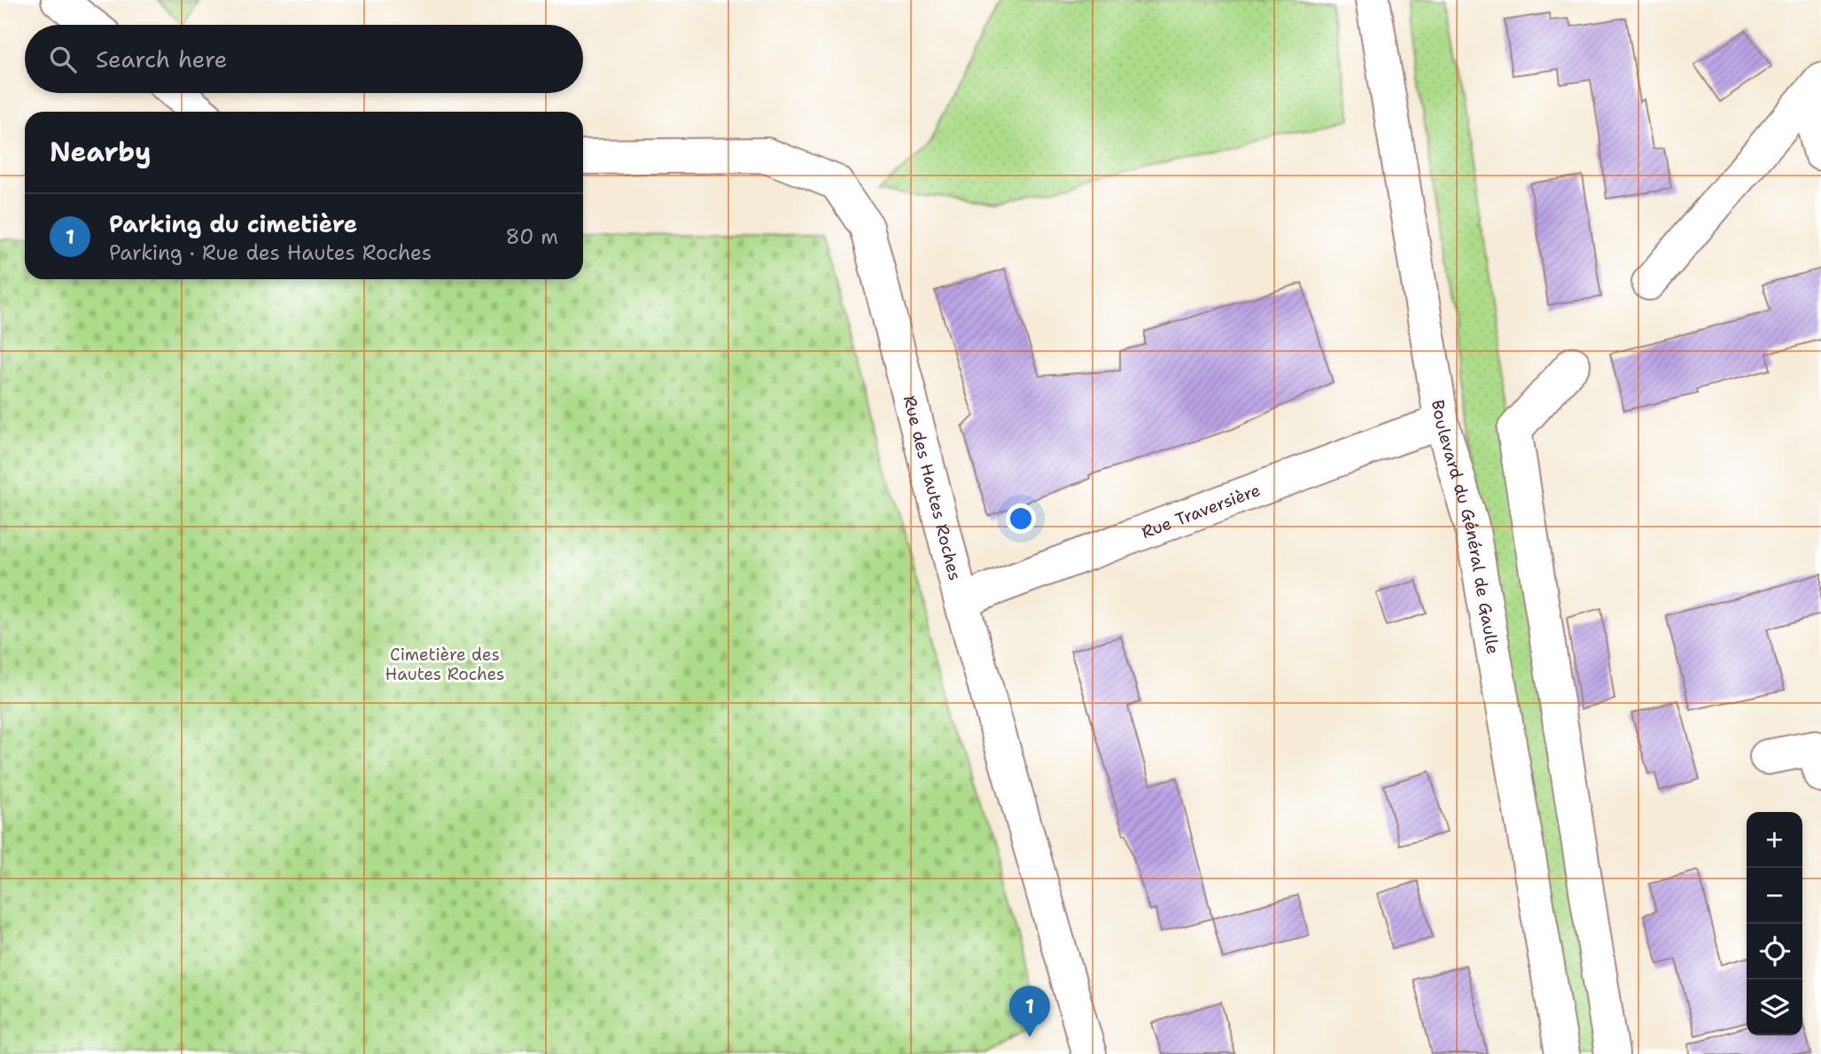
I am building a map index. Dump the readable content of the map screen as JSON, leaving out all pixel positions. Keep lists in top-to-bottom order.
{
  "streets": {
    "street": ["Rue des Hautes Roches", "Rue Traversière", "Boulevard du Général de Gaulle"]
  },
  "crossings": [
    ["Rue des Hautes Roches", "Rue Traversière"],
    ["Rue Traversière", "Boulevard du Général de Gaulle"]
  ],
  "parks": ["Cimetière des Hautes Roches"],
  "page": {
    "search": "Search here",
    "heading": "Nearby",
    "list": [
      {
        "mark": "1",
        "name": "Parking du cimetière",
        "note": "Parking · Rue des Hautes Roches",
        "value": "80 m"
      }
    ],
    "map_buttons": ["+", "−"],
    "pins": "1"
  }
}
